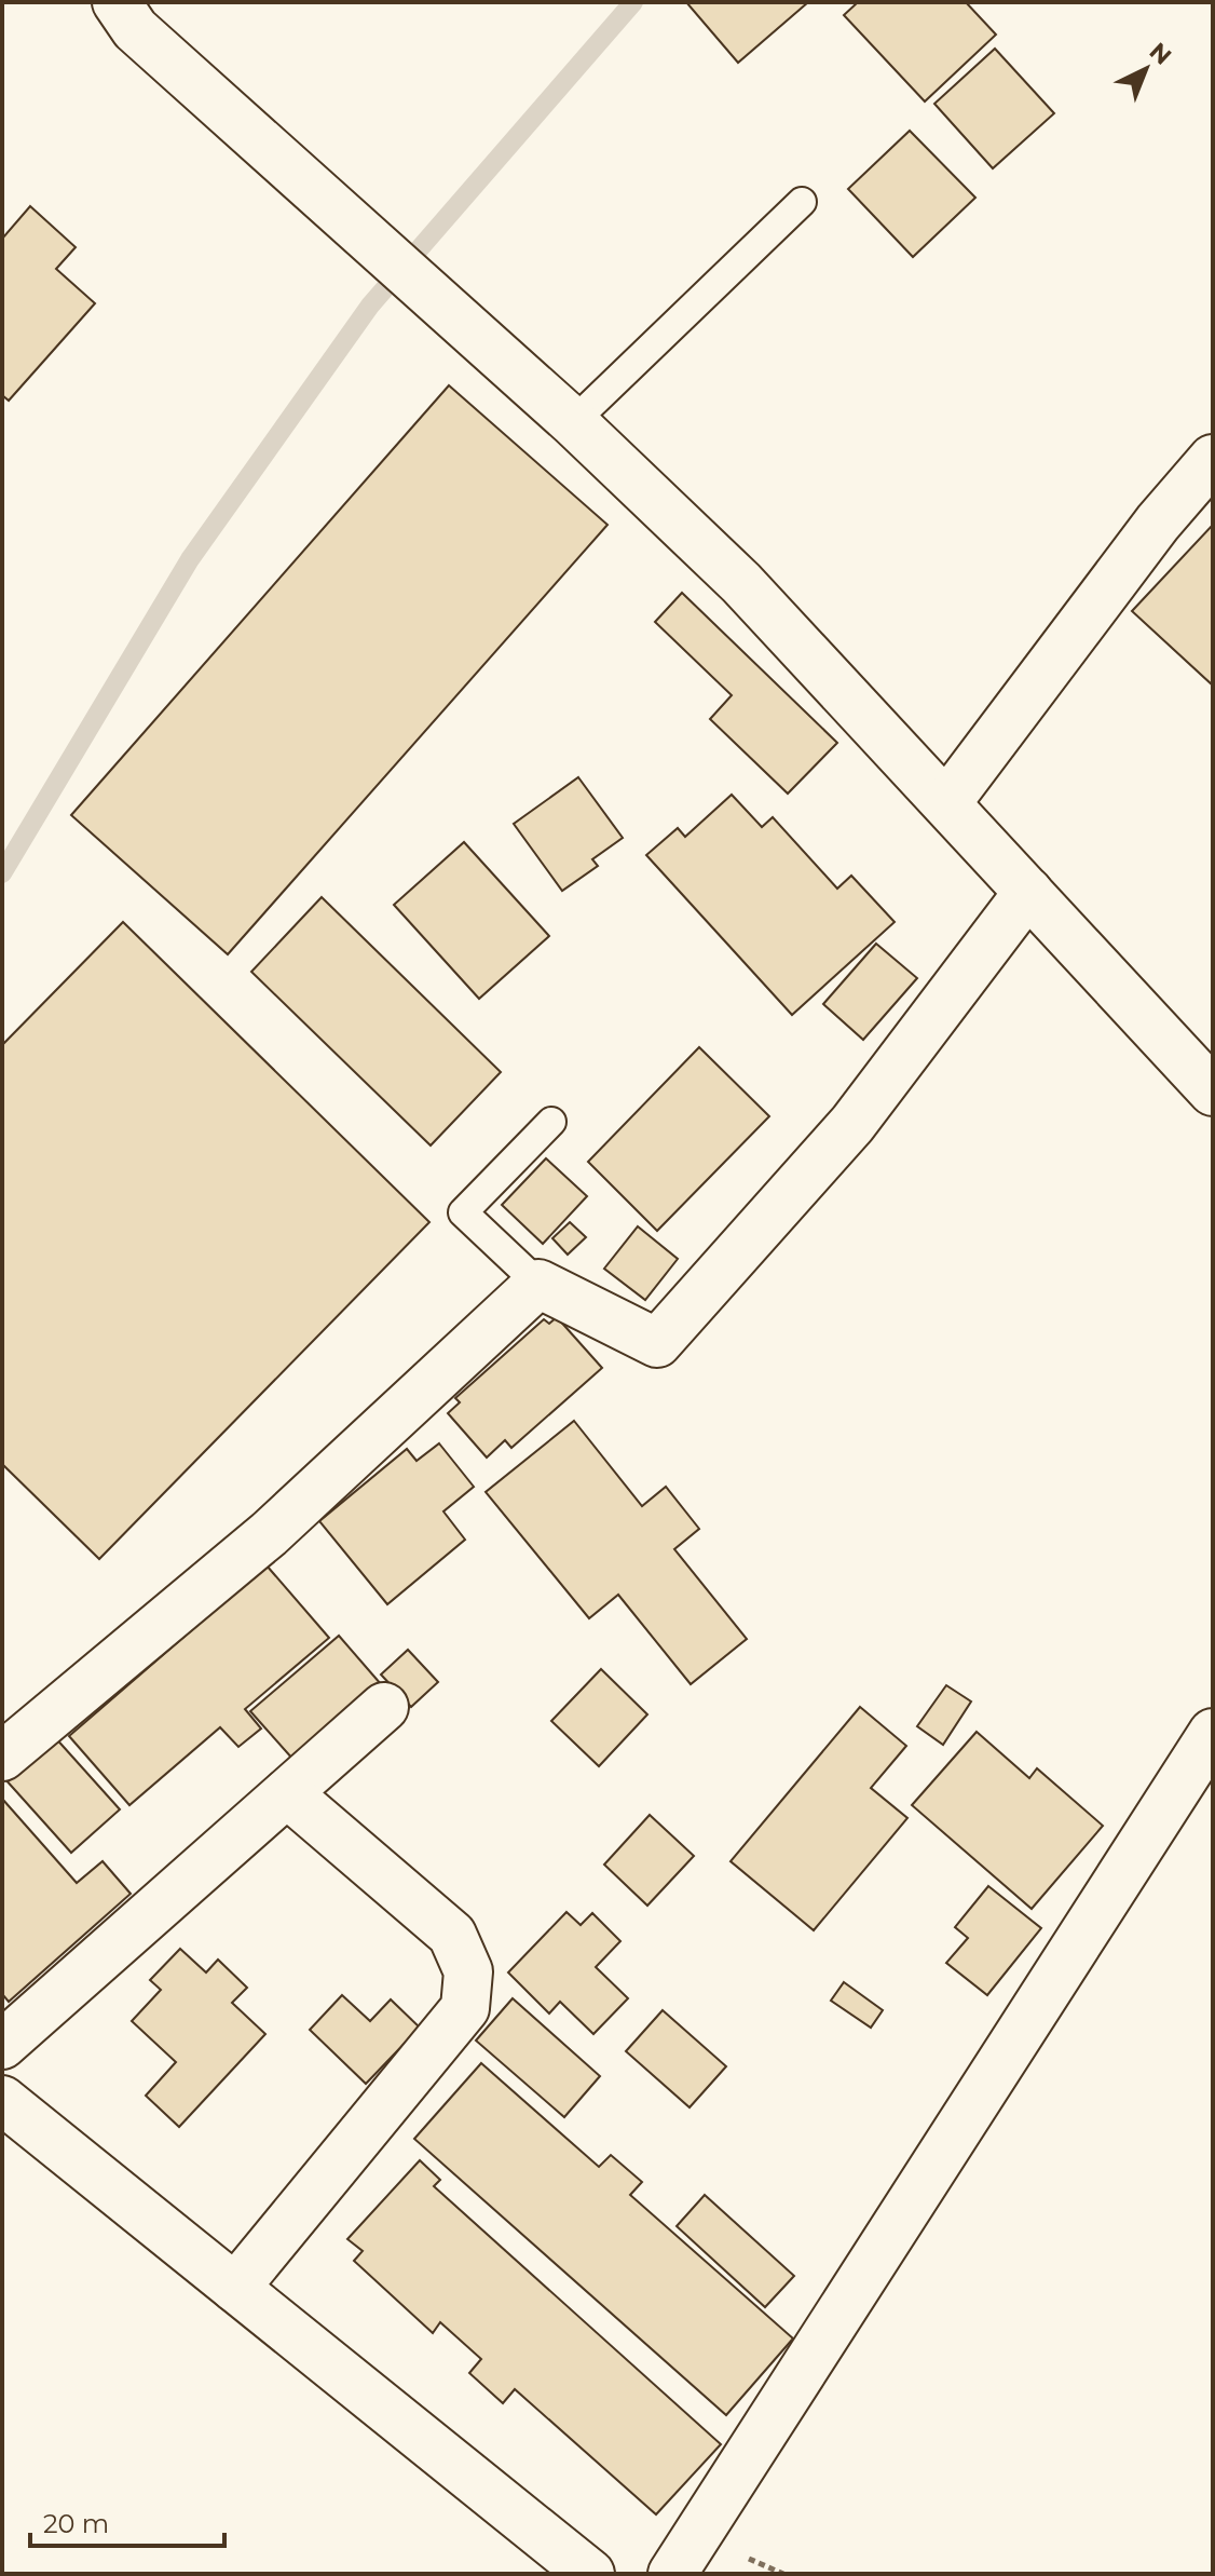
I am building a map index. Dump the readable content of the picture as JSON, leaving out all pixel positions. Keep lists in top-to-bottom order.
{
  "scale_bar": "20 m",
  "north": "top right"
}
